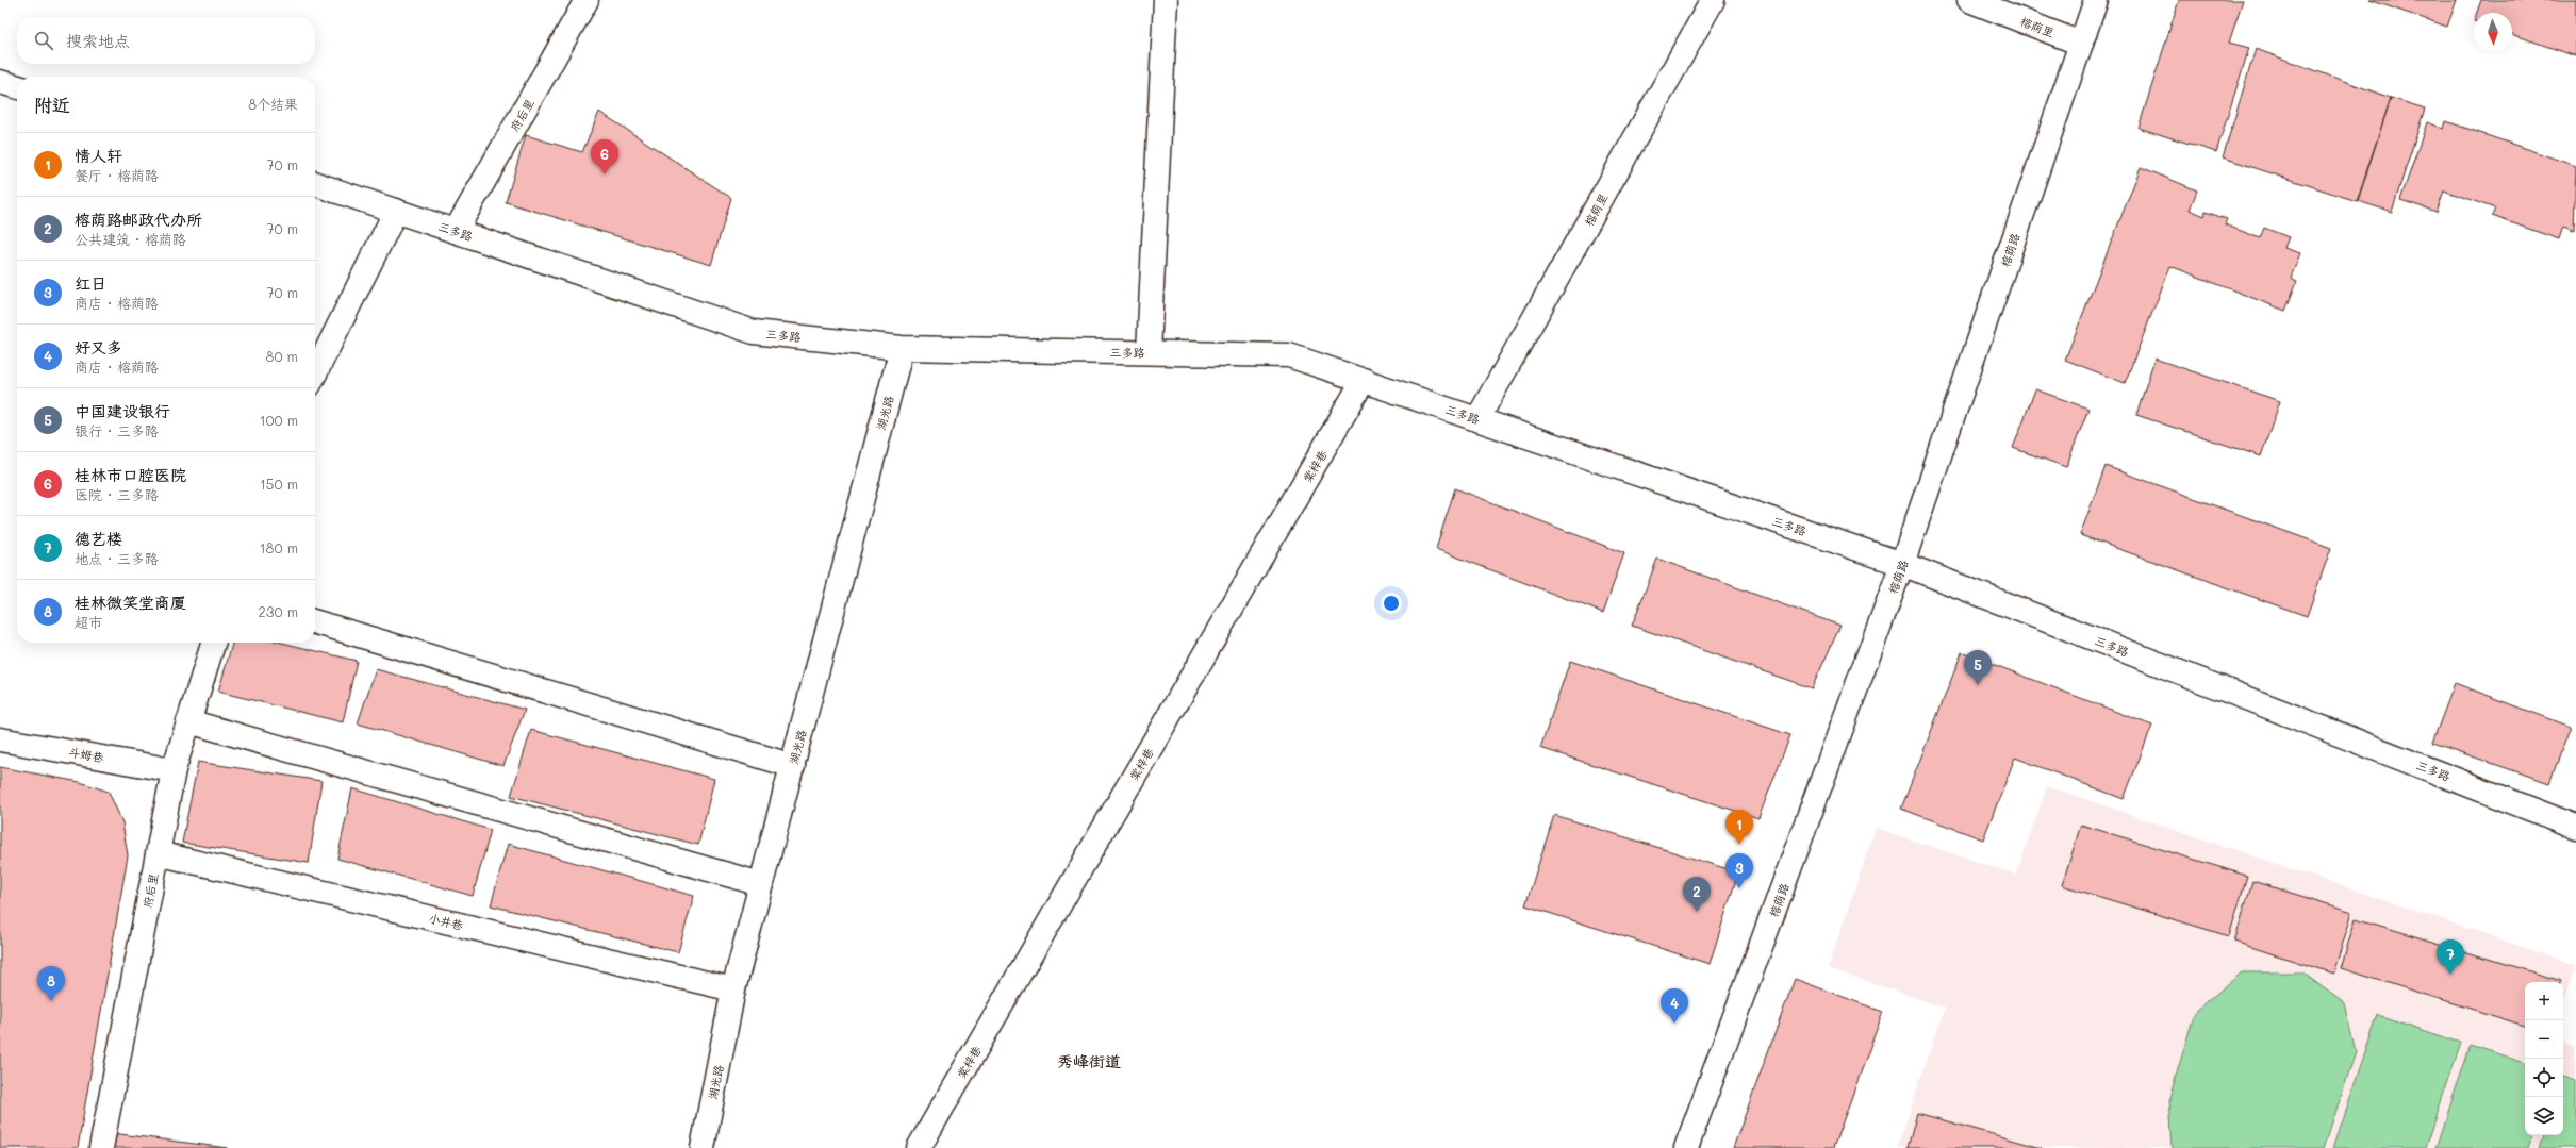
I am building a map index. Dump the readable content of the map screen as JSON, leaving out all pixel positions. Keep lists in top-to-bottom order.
{
  "streets": {
    "street": [
      "榕荫里",
      "府后里",
      "三多路",
      "榕荫路",
      "湖光路",
      "棠梓巷",
      "斗姆巷",
      "小井巷"
    ]
  },
  "crossings": [
    ["榕荫里", "三多路"],
    ["榕荫里", "榕荫路"],
    ["府后里", "三多路"],
    ["府后里", "斗姆巷"],
    ["府后里", "小井巷"],
    ["三多路", "榕荫路"],
    ["三多路", "湖光路"],
    ["三多路", "棠梓巷"],
    ["湖光路", "小井巷"]
  ],
  "districts": ["秀峰街道"],
  "north": "bottom",
  "page": {
    "search": "搜索地点",
    "heading": ["附近", "8个结果"],
    "list": [
      {
        "mark": "1",
        "name": "情人轩",
        "note": "餐厅 · 榕荫路",
        "value": "70 m"
      },
      {
        "mark": "2",
        "name": "榕荫路邮政代办所",
        "note": "公共建筑 · 榕荫路",
        "value": "70 m"
      },
      {
        "mark": "3",
        "name": "红日",
        "note": "商店 · 榕荫路",
        "value": "70 m"
      },
      {
        "mark": "4",
        "name": "好又多",
        "note": "商店 · 榕荫路",
        "value": "80 m"
      },
      {
        "mark": "5",
        "name": "中国建设银行",
        "note": "银行 · 三多路",
        "value": "100 m"
      },
      {
        "mark": "6",
        "name": "桂林市口腔医院",
        "note": "医院 · 三多路",
        "value": "150 m"
      },
      {
        "mark": "7",
        "name": "德艺楼",
        "note": "地点 · 三多路",
        "value": "180 m"
      },
      {
        "mark": "8",
        "name": "桂林微笑堂商厦",
        "note": "超市",
        "value": "230 m"
      }
    ],
    "pins": [
      "6",
      "5",
      "1",
      "3",
      "2",
      "7",
      "8",
      "4"
    ],
    "map_buttons": ["+", "−"]
  }
}
